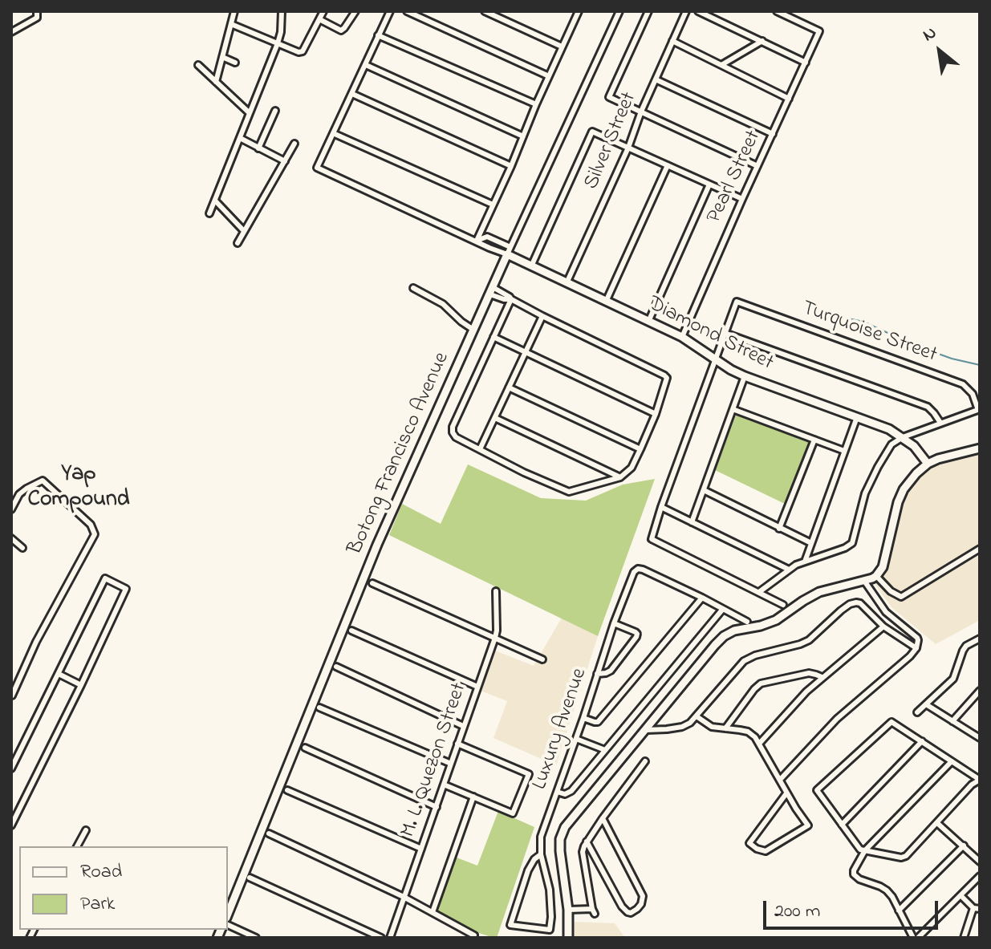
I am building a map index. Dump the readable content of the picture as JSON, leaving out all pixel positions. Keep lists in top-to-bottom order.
{
  "streets": {
    "street": [
      "Silver Street",
      "Pearl Street",
      "Turquoise Street",
      "Diamond Street",
      "Botong Francisco Avenue",
      "Luxury Avenue",
      "M. L. Quezon Street"
    ]
  },
  "crossings": [
    ["Silver Street", "Diamond Street"],
    ["Pearl Street", "Diamond Street"],
    ["Diamond Street", "Botong Francisco Avenue"]
  ],
  "districts": ["Yap Compound"],
  "legend": ["Road", "Park"],
  "scale_bar": "200 m",
  "north": "top left"
}
